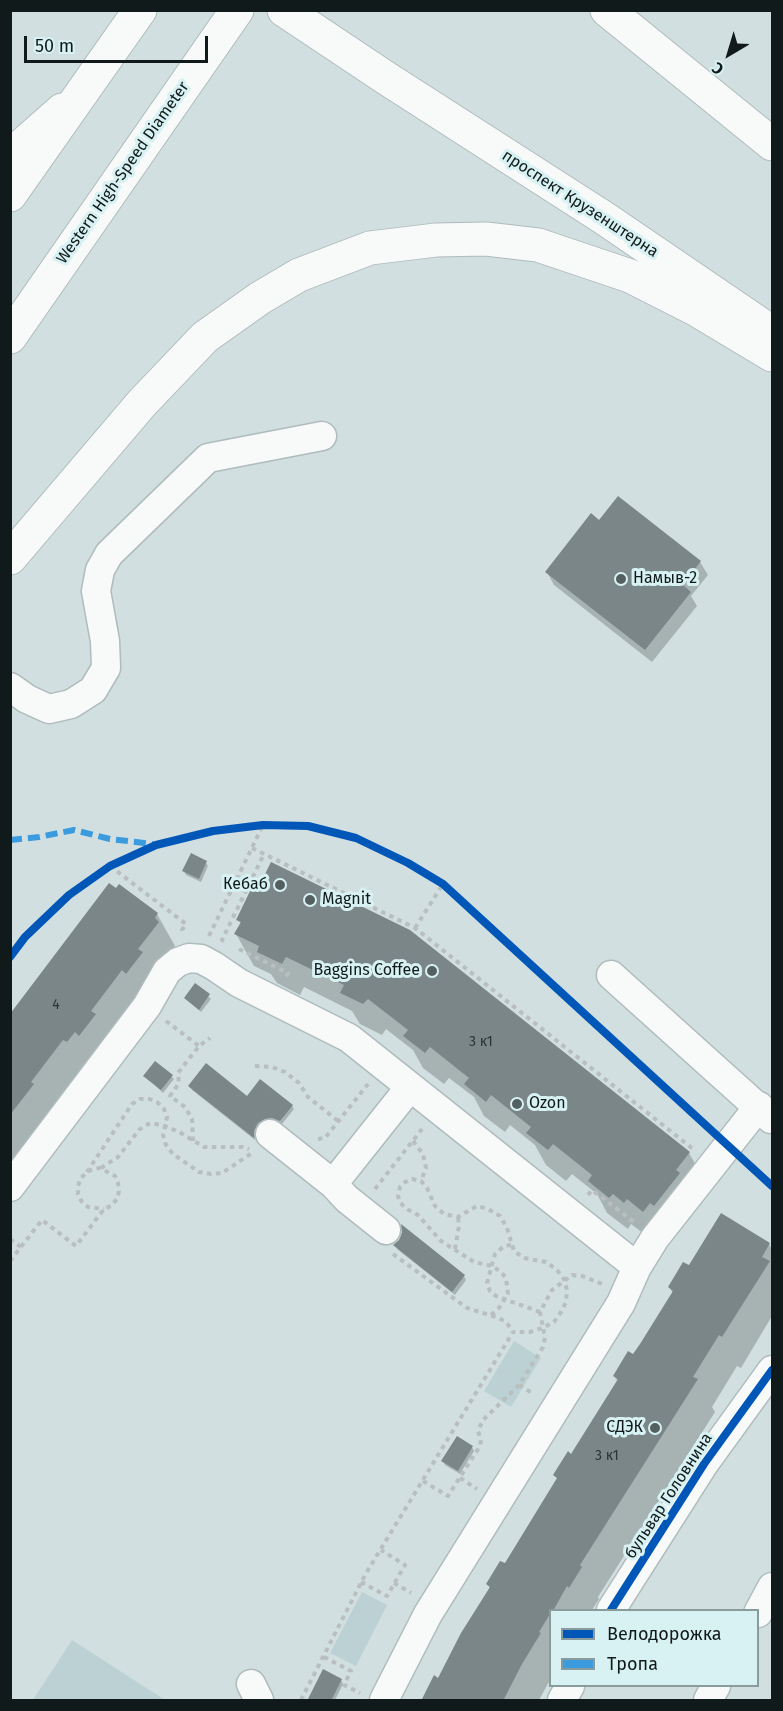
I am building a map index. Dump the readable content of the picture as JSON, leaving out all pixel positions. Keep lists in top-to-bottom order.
{
  "streets": {
    "main road": ["Western High-Speed Diameter", "проспект Крузенштерна"],
    "street": ["бульвар Головнина"]
  },
  "places": [
    "Намыв-2",
    "Кебаб",
    "Magnit",
    "Baggins Coffee",
    "Ozon",
    "СДЭК"
  ],
  "house_numbers": ["4", "3 к1", "3 к1"],
  "legend": ["Велодорожка", "Тропа"],
  "scale_bar": "50 m",
  "north": "bottom left"
}
